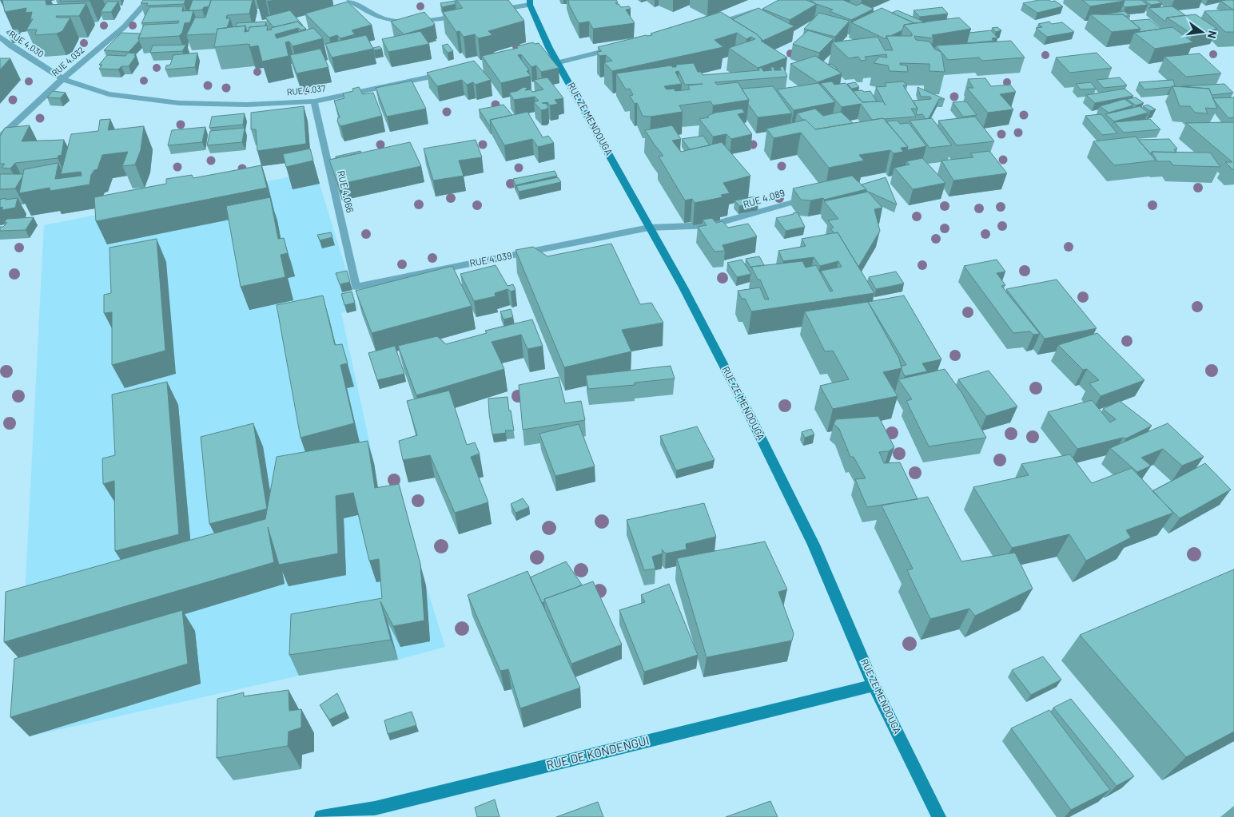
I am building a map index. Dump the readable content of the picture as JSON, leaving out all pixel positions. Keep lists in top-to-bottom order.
{
  "streets": {
    "main road": ["RUE ZE MENDOUGA", "RUE DE KONDENGUI"],
    "street": [
      "RUE 4.030",
      "RUE 4.032",
      "RUE 4.037",
      "RUE 4.066",
      "RUE 4.089",
      "RUE 4.039"
    ]
  },
  "crossings": [
    ["RUE 4.030", "RUE 4.032"],
    ["RUE 4.030", "RUE 4.037"],
    ["RUE 4.032", "RUE 4.037"],
    ["RUE 4.037", "RUE 4.066"],
    ["RUE ZE MENDOUGA", "RUE 4.089"],
    ["RUE ZE MENDOUGA", "RUE 4.039"],
    ["RUE ZE MENDOUGA", "RUE DE KONDENGUI"],
    ["RUE 4.066", "RUE 4.039"],
    ["RUE 4.089", "RUE 4.039"]
  ],
  "north": "right"
}
